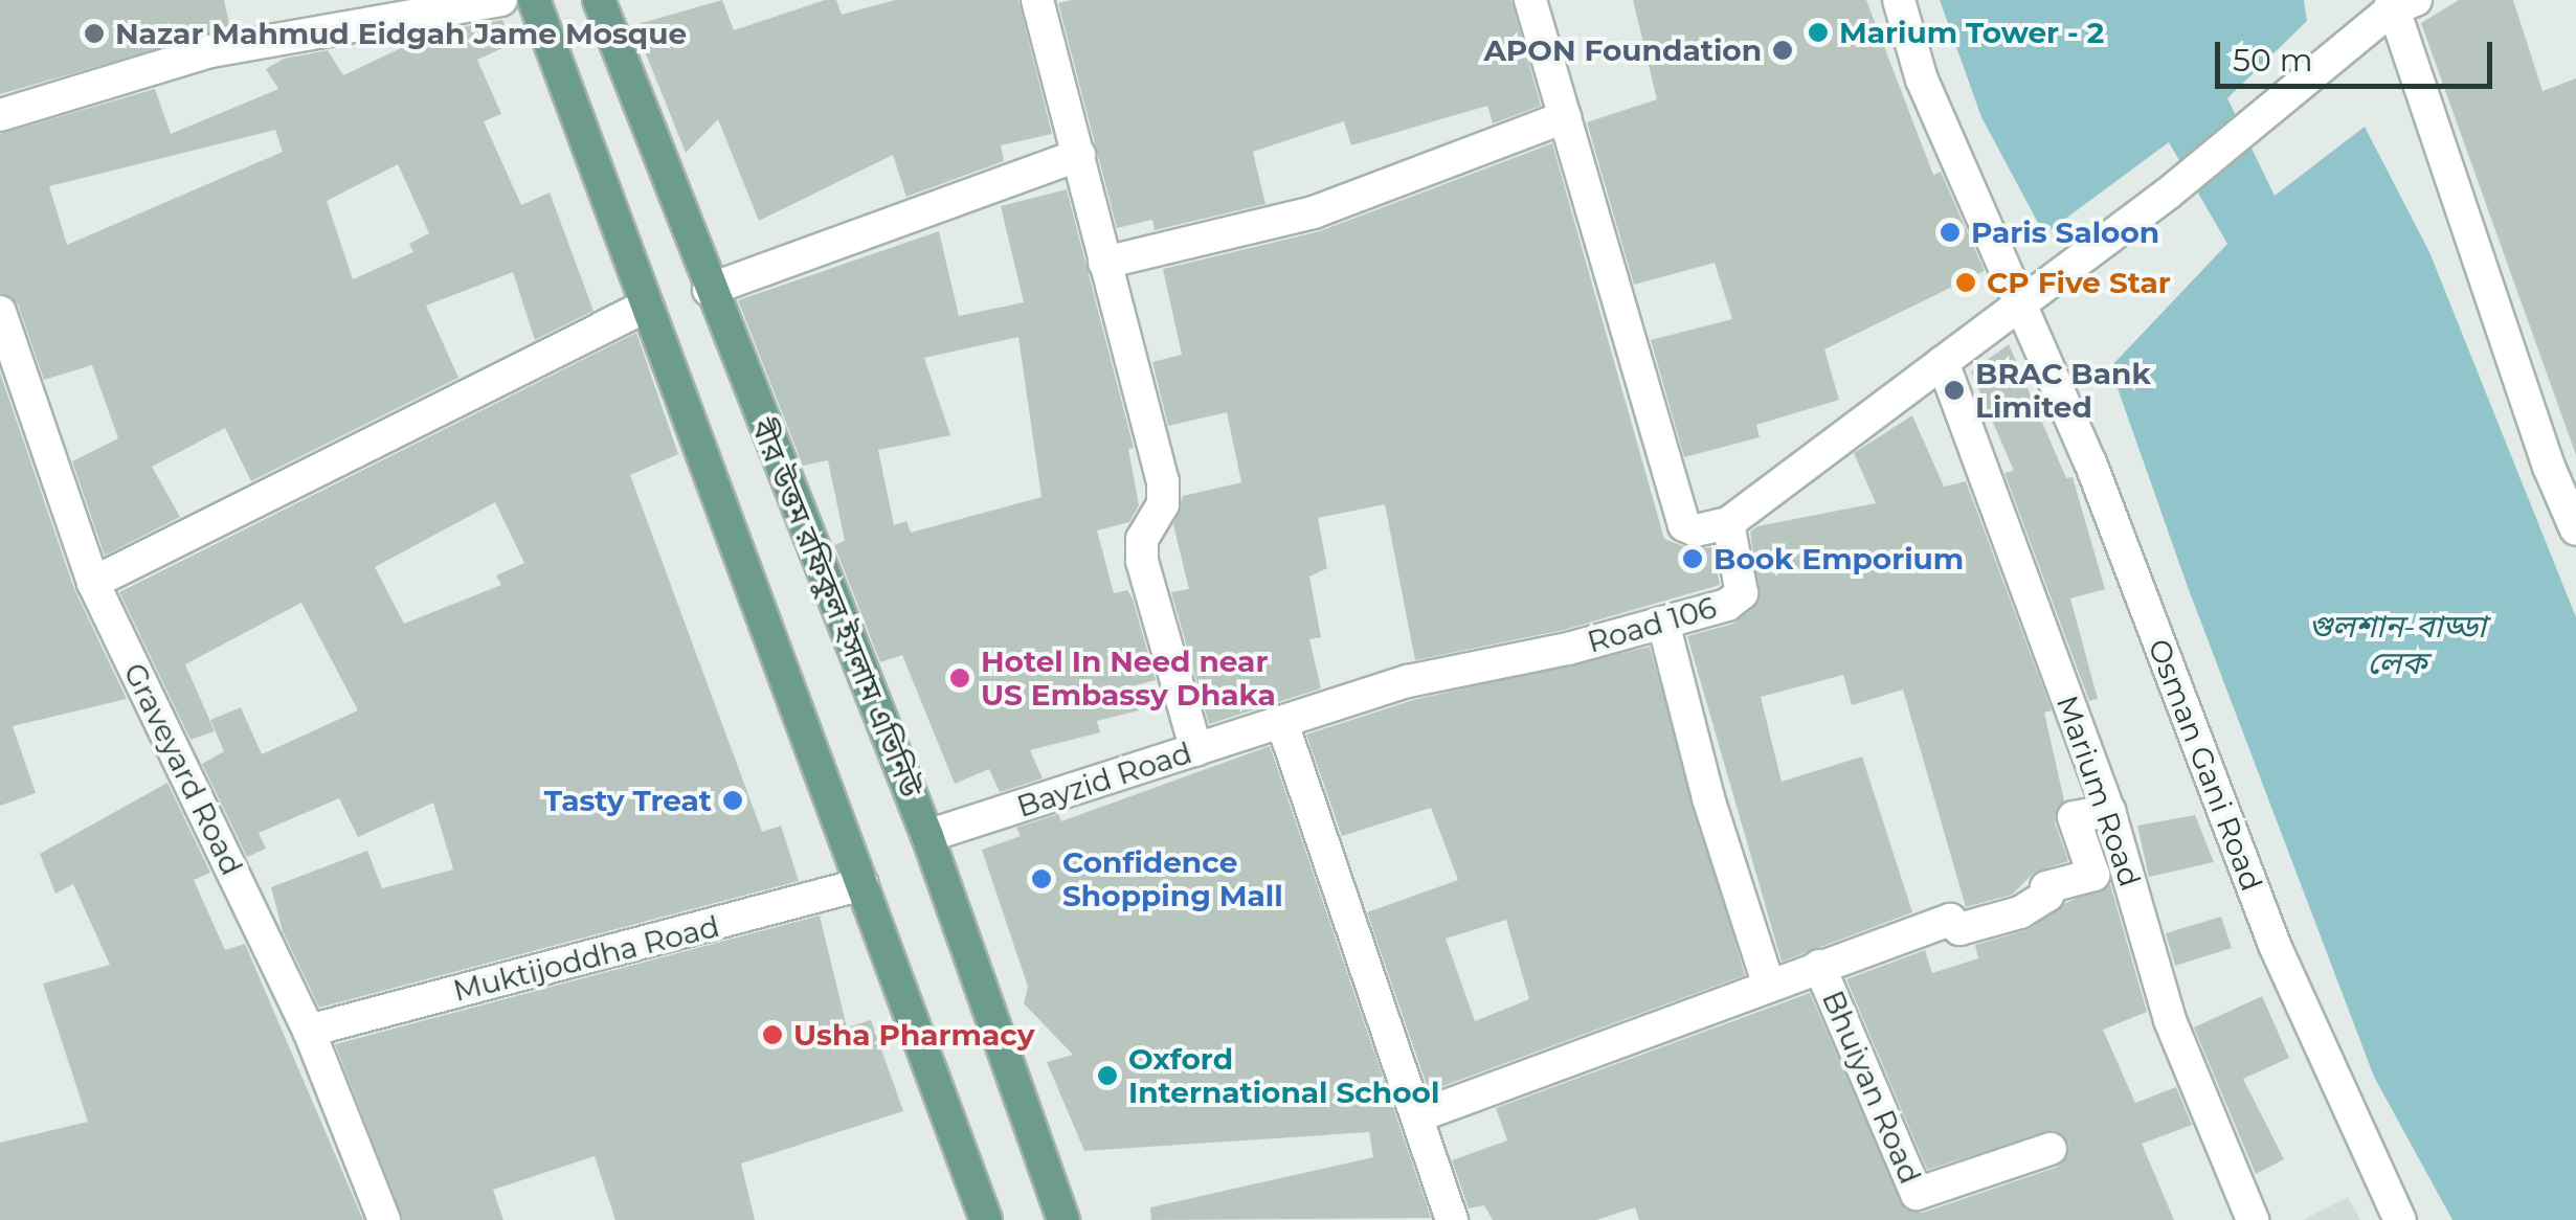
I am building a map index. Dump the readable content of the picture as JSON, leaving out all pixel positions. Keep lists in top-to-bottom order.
{
  "streets": {
    "main road": ["বীর উত্তম রফিকুল ইসলাম এভিনিউ"],
    "street": [
      "Road 106",
      "Osman Gani Road",
      "Graveyard Road",
      "Bayzid Road",
      "Marium Road",
      "Muktijoddha Road",
      "Bhuiyan Road"
    ]
  },
  "crossings": [
    ["বীর উত্তম রফিকুল ইসলাম এভিনিউ", "Bayzid Road"],
    ["Road 106", "Bayzid Road"],
    ["Graveyard Road", "Muktijoddha Road"]
  ],
  "water": ["গুলশান-বাড্ডা লেক"],
  "places": [
    "Marium Tower - 2",
    "Nazar Mahmud Eidgah Jame Mosque",
    "APON Foundation",
    "Paris Saloon",
    "CP Five Star",
    "BRAC Bank Limited",
    "Book Emporium",
    "Hotel In Need near US Embassy Dhaka",
    "Tasty Treat",
    "Confidence Shopping Mall",
    "Usha Pharmacy",
    "Oxford International School"
  ],
  "scale_bar": "50 m"
}
